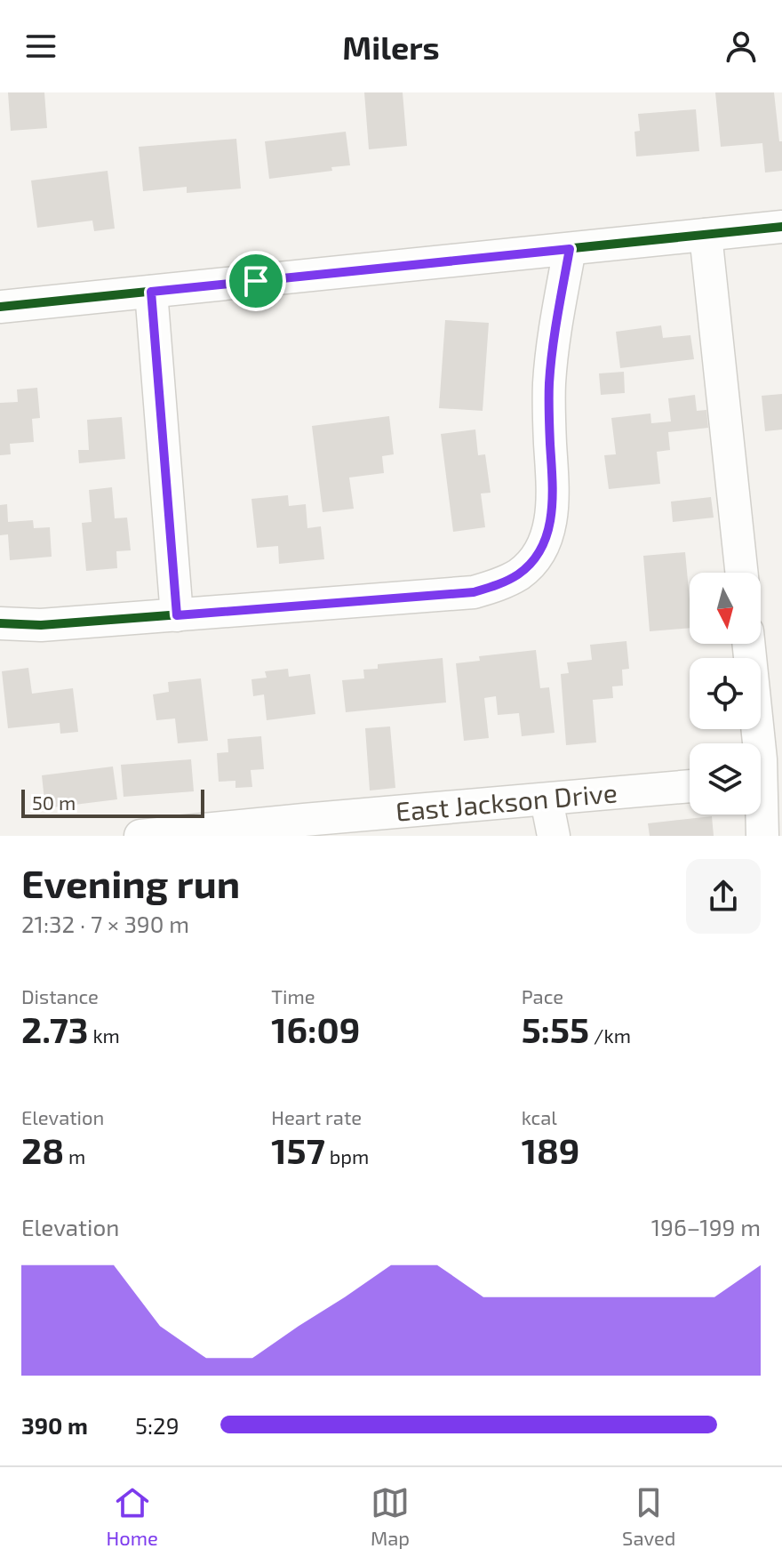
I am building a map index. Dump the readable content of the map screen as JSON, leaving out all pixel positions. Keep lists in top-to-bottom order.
{
  "streets": {
    "street": ["East Jackson Drive"]
  },
  "scale_bar": "50 m",
  "north": "bottom",
  "page": {
    "header": "Milers",
    "scale": "50 m",
    "heading": ["Evening run", "21:32 · 7 × 390 m"],
    "stats": [
      ["Distance", "2.73 km"],
      ["Time", "16:09"],
      ["Pace", "5:55 /km"],
      ["Elevation", "28 m"],
      ["Heart rate", "157 bpm"],
      ["kcal", "189"]
    ],
    "chart": ["Elevation", "196–199 m"],
    "list": [
      {
        "name": "390 m",
        "note": "5:29"
      }
    ],
    "tabs": ["Home", "Map", "Saved"]
  }
}
